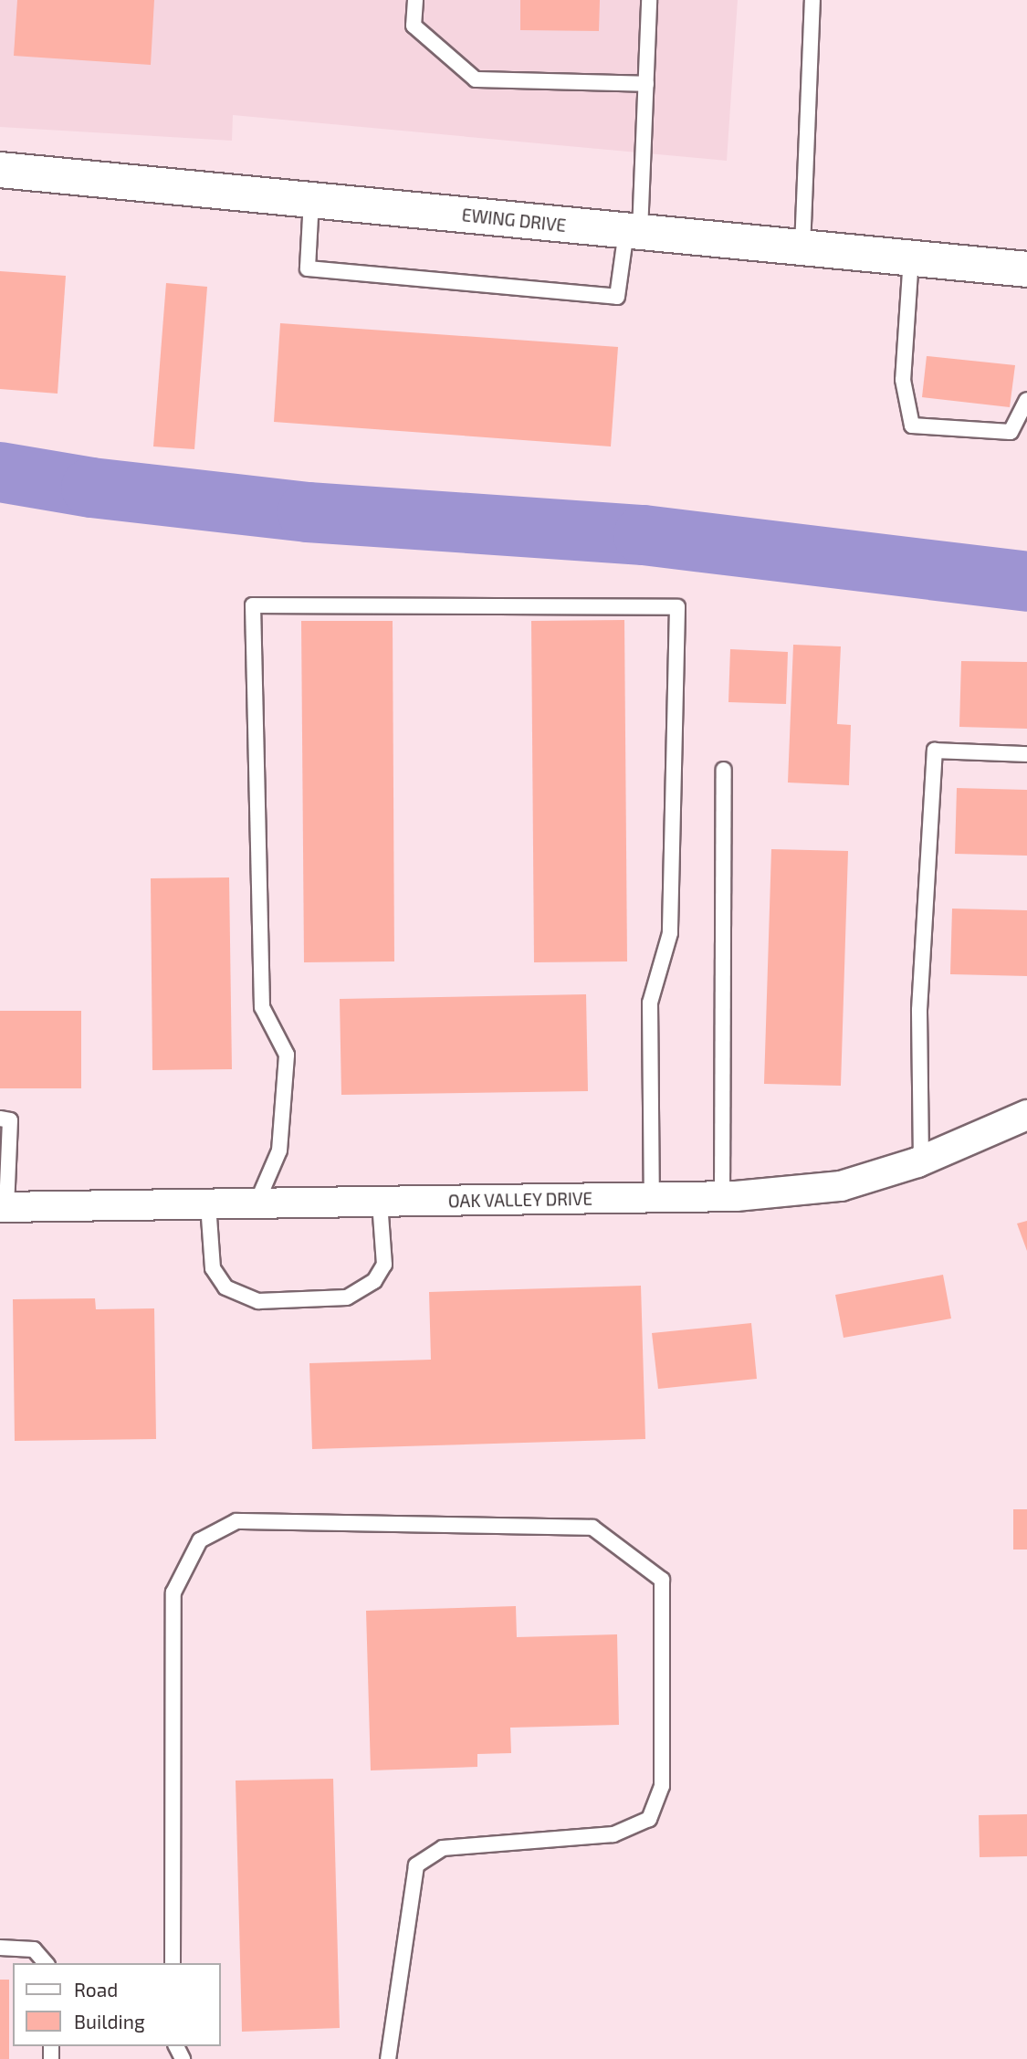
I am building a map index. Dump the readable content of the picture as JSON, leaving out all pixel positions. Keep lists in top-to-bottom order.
{
  "streets": {
    "main road": ["EWING DRIVE"],
    "street": ["OAK VALLEY DRIVE"]
  },
  "legend": ["Road", "Building"]
}
